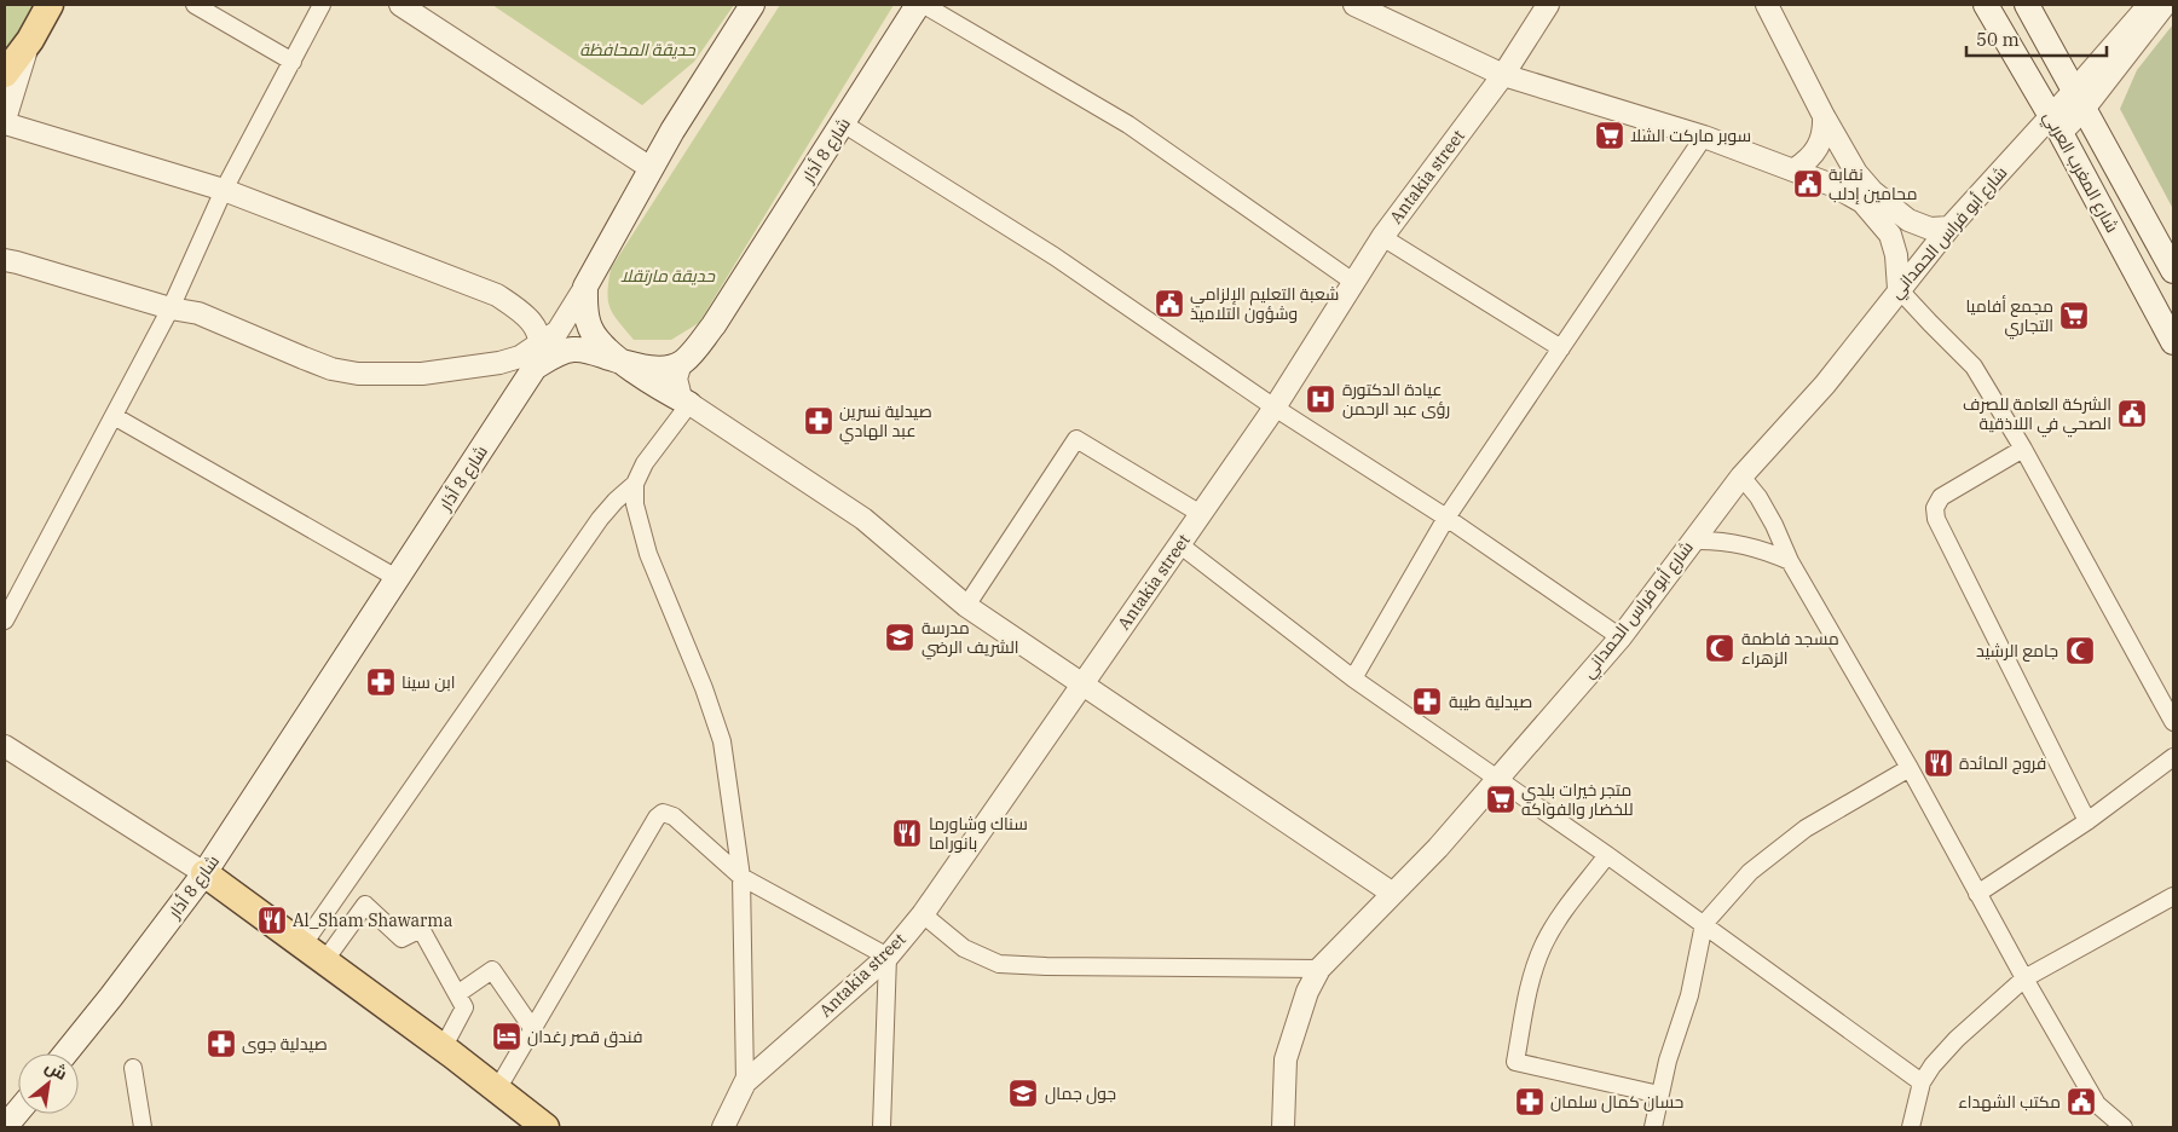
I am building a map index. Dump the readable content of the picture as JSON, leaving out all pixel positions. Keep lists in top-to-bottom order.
{
  "streets": {
    "main road": ["شارع 8 أذار", "شارع المغرب العربي"],
    "street": ["Antakia street", "شارع أبو فراس الحمداني"]
  },
  "crossings": [
    ["شارع المغرب العربي", "شارع أبو فراس الحمداني"]
  ],
  "parks": ["حديقة المحافظة", "حديقة مارتقلا"],
  "places": {
    "supermarket": ["سوبر ماركت الشلا", "مجمع أفاميا التجاري", "متجر خيرات بلدي للخضار والفواكه"],
    "public building": [
      "نقابة محامين إدلب",
      "شعبة التعليم الإلزامي وشؤون التلاميذ",
      "الشركة العامة للصرف الصحي في اللاذقية",
      "مكتب الشهداء"
    ],
    "hospital": ["عيادة الدكتورة رؤى عبد الرحمن"],
    "pharmacy": [
      "صيدلية نسرين عبد الهادي",
      "ابن سينا",
      "صيدلية طيبة",
      "صيدلية جوى",
      "حسان كمال سلمان"
    ],
    "school or university": ["مدرسة الشريف الرضي", "جول جمال"],
    "mosque": ["مسجد فاطمة الزهراء", "جامع الرشيد"],
    "restaurant": ["فروج المائدة", "سناك وشاورما بانوراما", "Al_Sham Shawarma"],
    "hotel": ["فندق قصر رغدان"]
  },
  "scale_bar": "50 m",
  "north": "top right"
}
